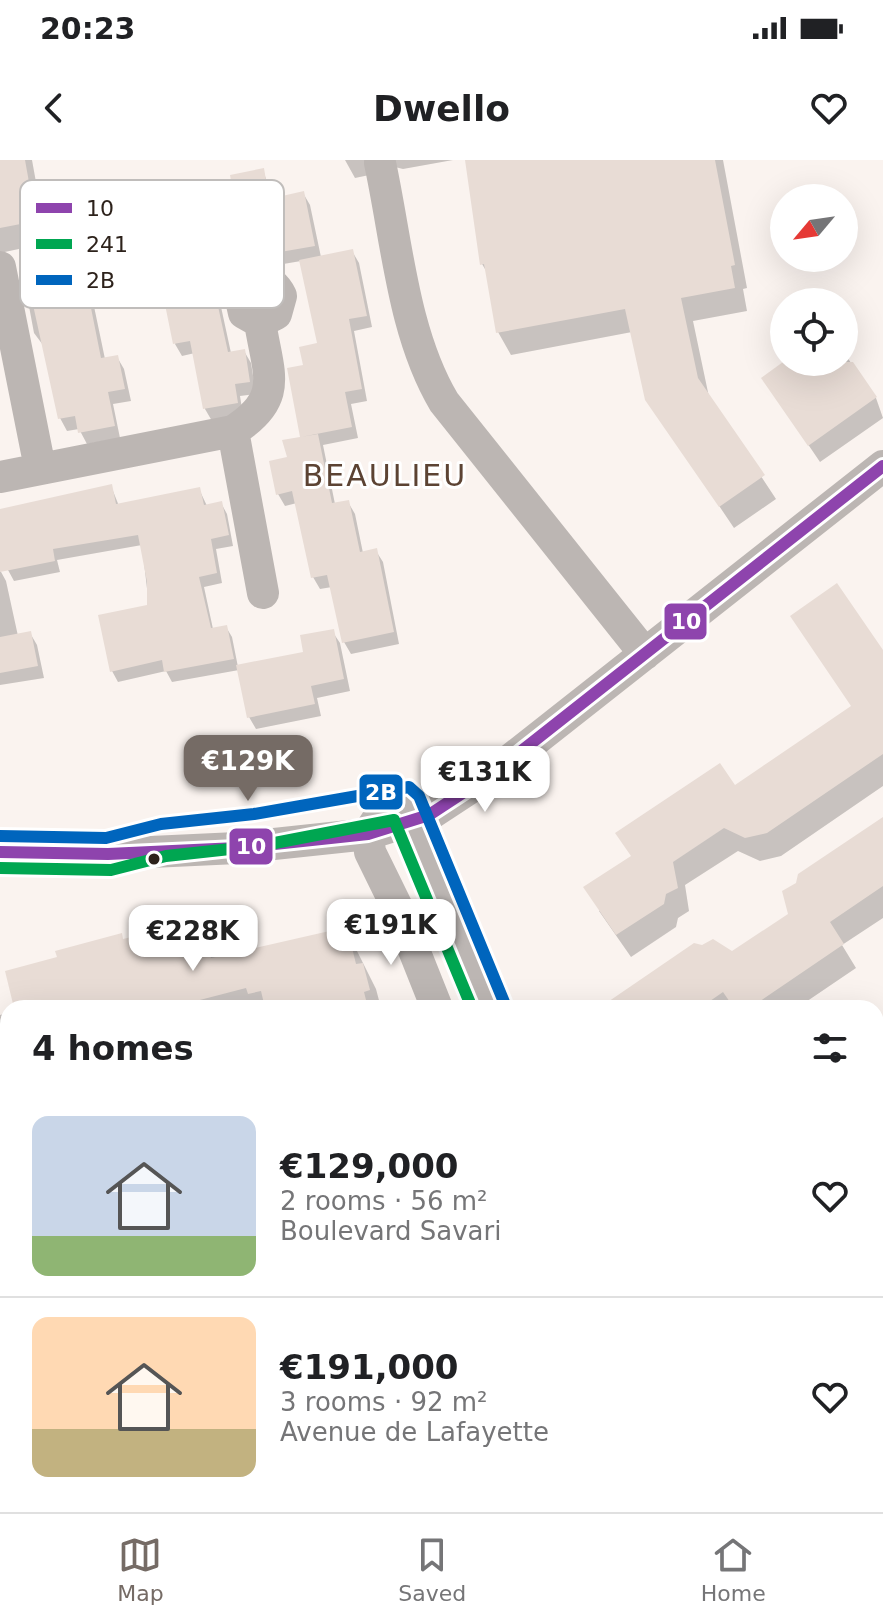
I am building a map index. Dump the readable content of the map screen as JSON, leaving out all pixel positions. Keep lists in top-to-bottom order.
{
  "districts": ["BEAULIEU"],
  "lines": ["transit line 10", "transit line 2B", "transit line 241"],
  "legend": ["10", "241", "2B"],
  "north": "bottom left",
  "page": {
    "status": "20:23",
    "header": "Dwello",
    "price": [
      "€129K",
      "€131K",
      "€191K",
      "€228K"
    ],
    "heading": "4 homes",
    "list": [
      {
        "name": "€129,000",
        "note": "2 rooms · 56 m² · Boulevard Savari"
      },
      {
        "name": "€191,000",
        "note": "3 rooms · 92 m² · Avenue de Lafayette"
      }
    ],
    "tabs": ["Map", "Saved", "Home"]
  }
}
